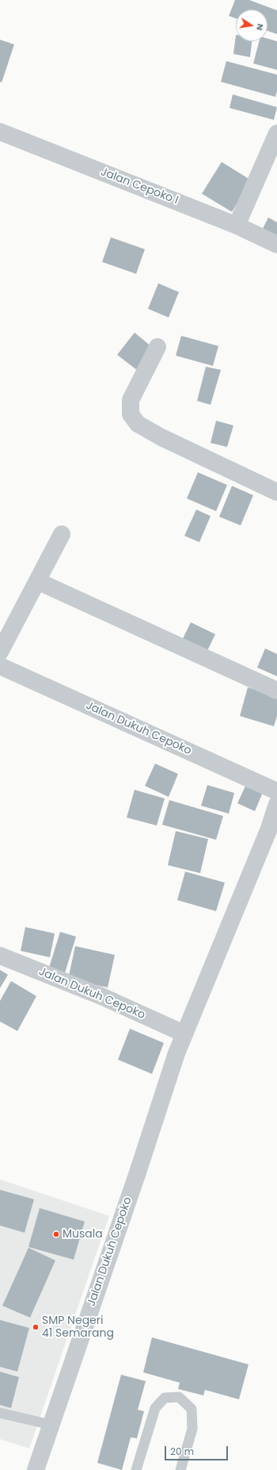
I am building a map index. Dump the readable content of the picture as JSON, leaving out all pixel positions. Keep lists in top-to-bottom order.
{
  "streets": {
    "street": ["Jalan Cepoko I", "Jalan Dukuh Cepoko"]
  },
  "places": ["Musala", "SMP Negeri 41 Semarang"],
  "scale_bar": "20 m",
  "north": "right"
}
